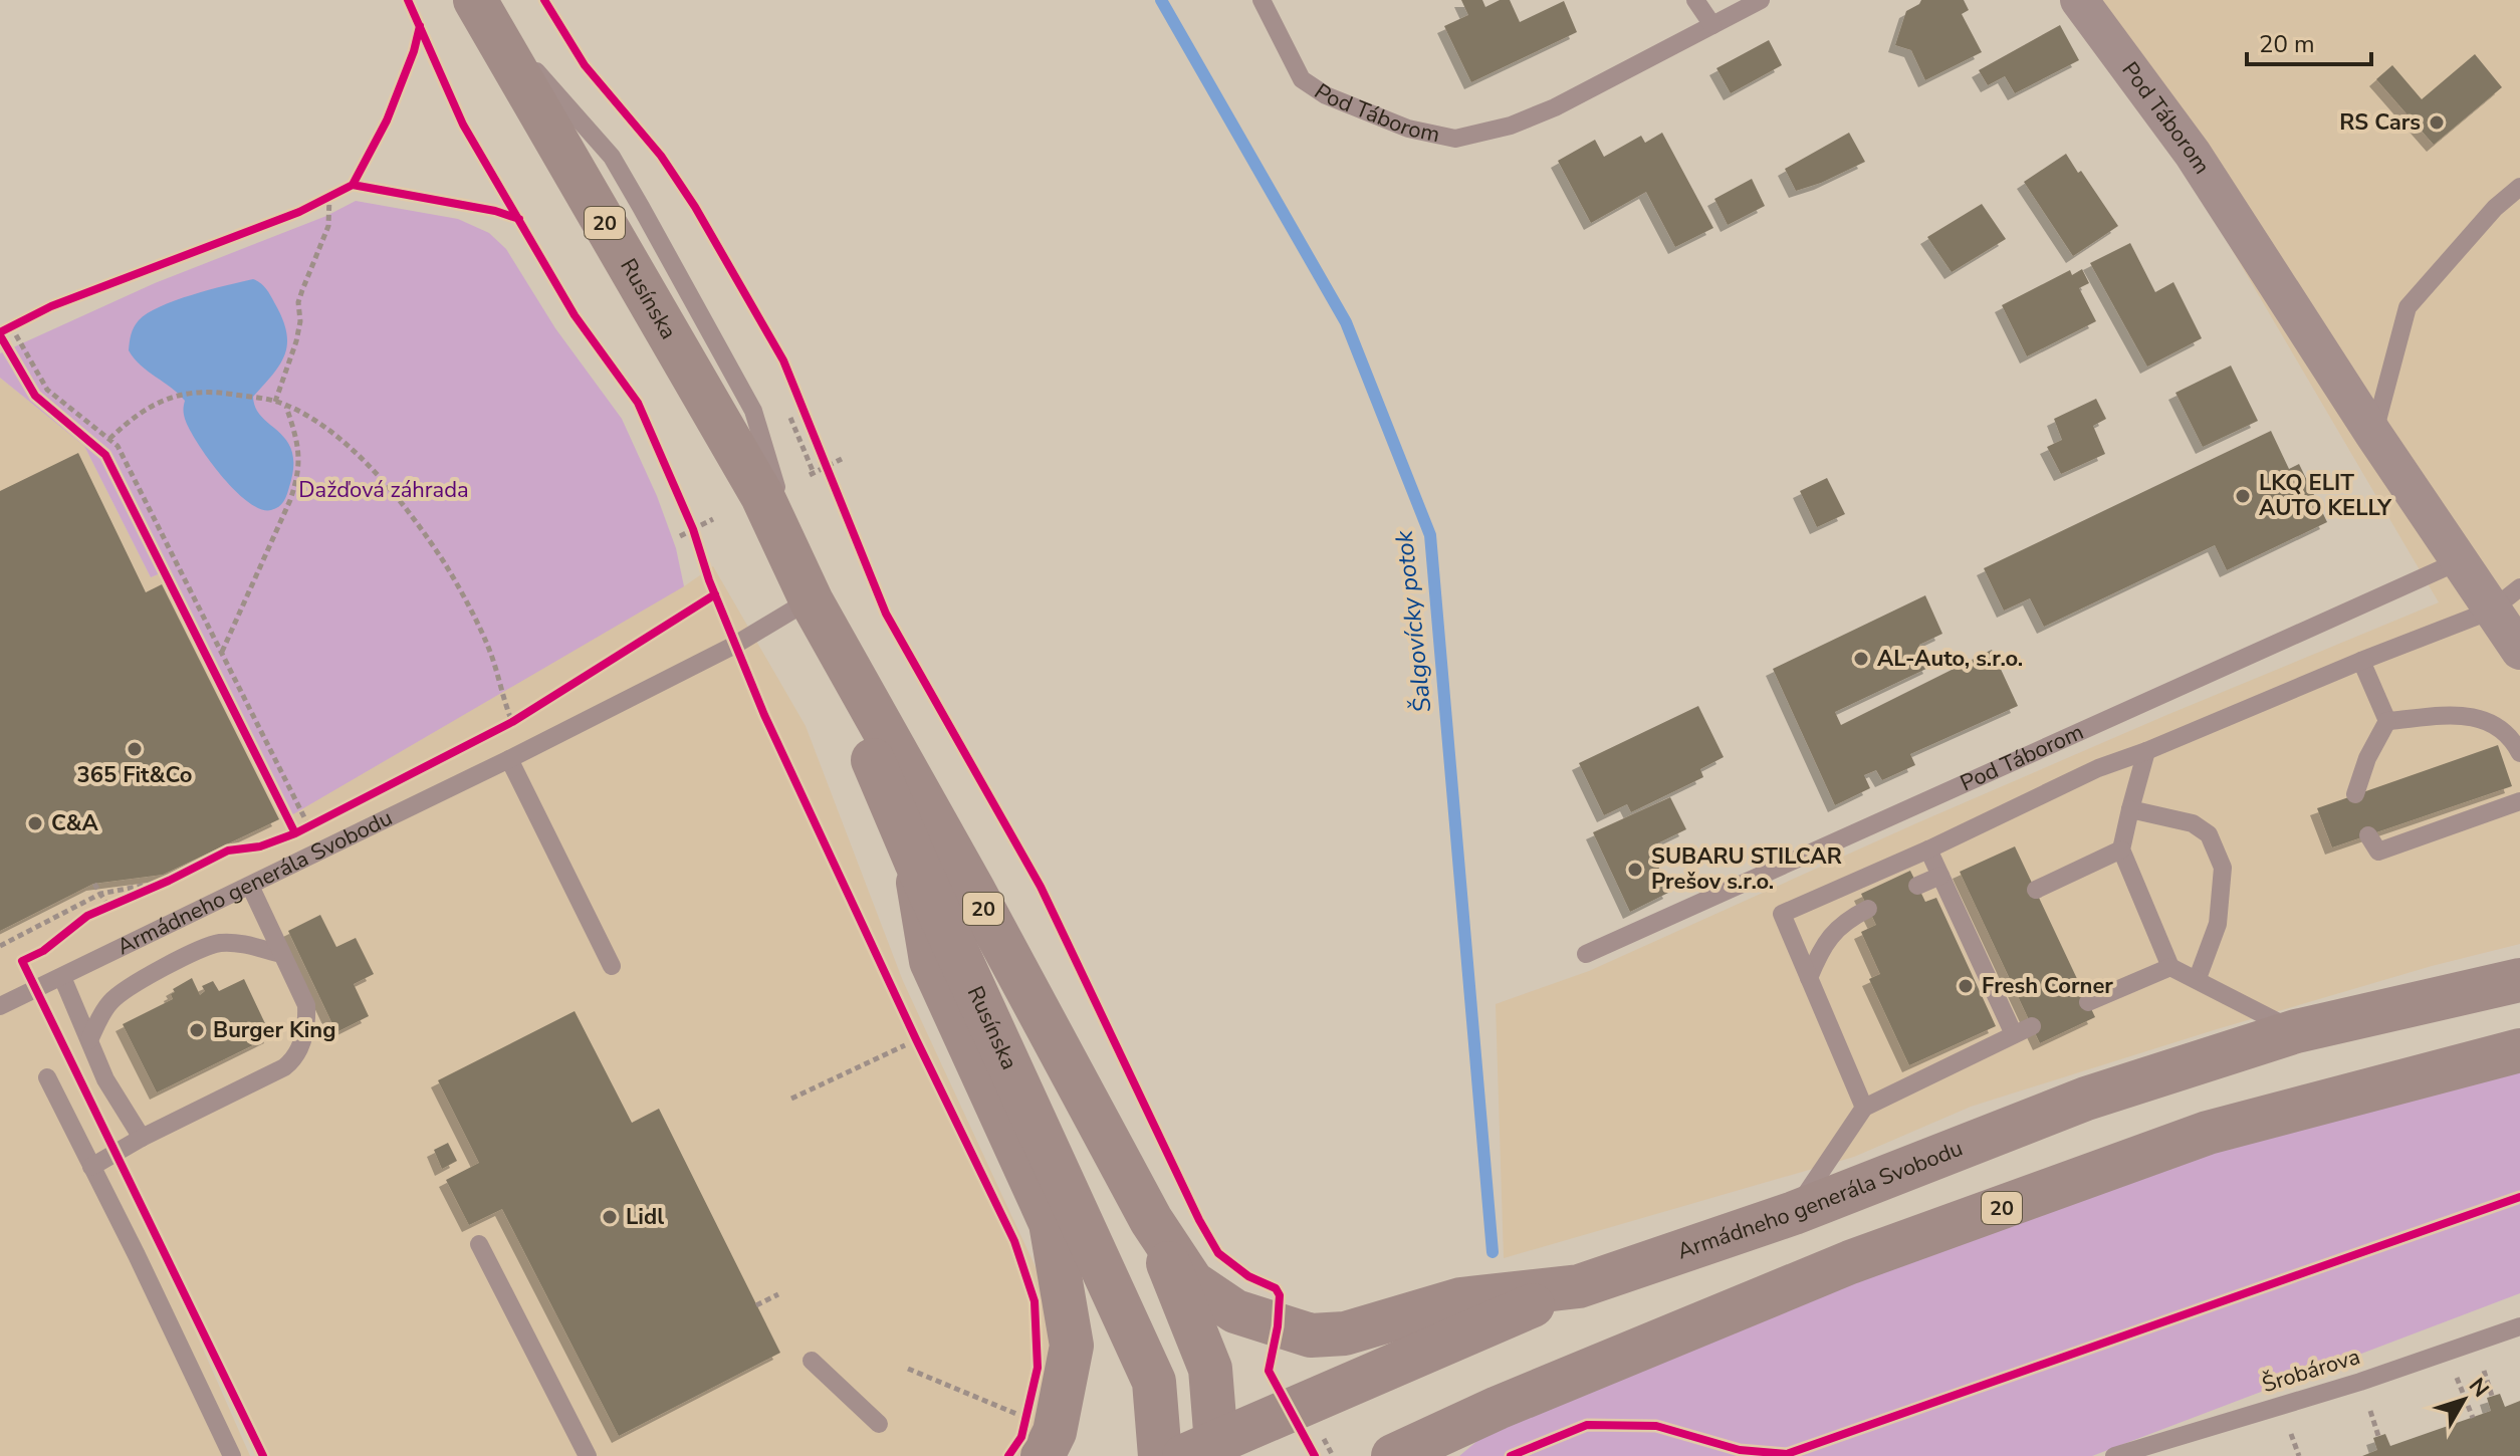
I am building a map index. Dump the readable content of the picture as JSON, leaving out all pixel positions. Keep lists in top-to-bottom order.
{
  "streets": {
    "main road": ["20", "Rusínska", "Armádneho generála Svobodu"],
    "street": ["Pod Táborom"],
    "lane": ["Šrobárova"]
  },
  "crossings": [
    ["Rusínska", "Armádneho generála Svobodu"]
  ],
  "water": ["Šalgovícky potok"],
  "parks": ["Dažďová záhrada"],
  "places": [
    "RS Cars",
    "LKQ ELIT AUTO KELLY",
    "AL-Auto, s.r.o.",
    "365 Fit&Co",
    "C&A",
    "SUBARU STILCAR Prešov s.r.o.",
    "Fresh Corner",
    "Burger King",
    "Lidl"
  ],
  "scale_bar": "20 m",
  "north": "top right"
}
